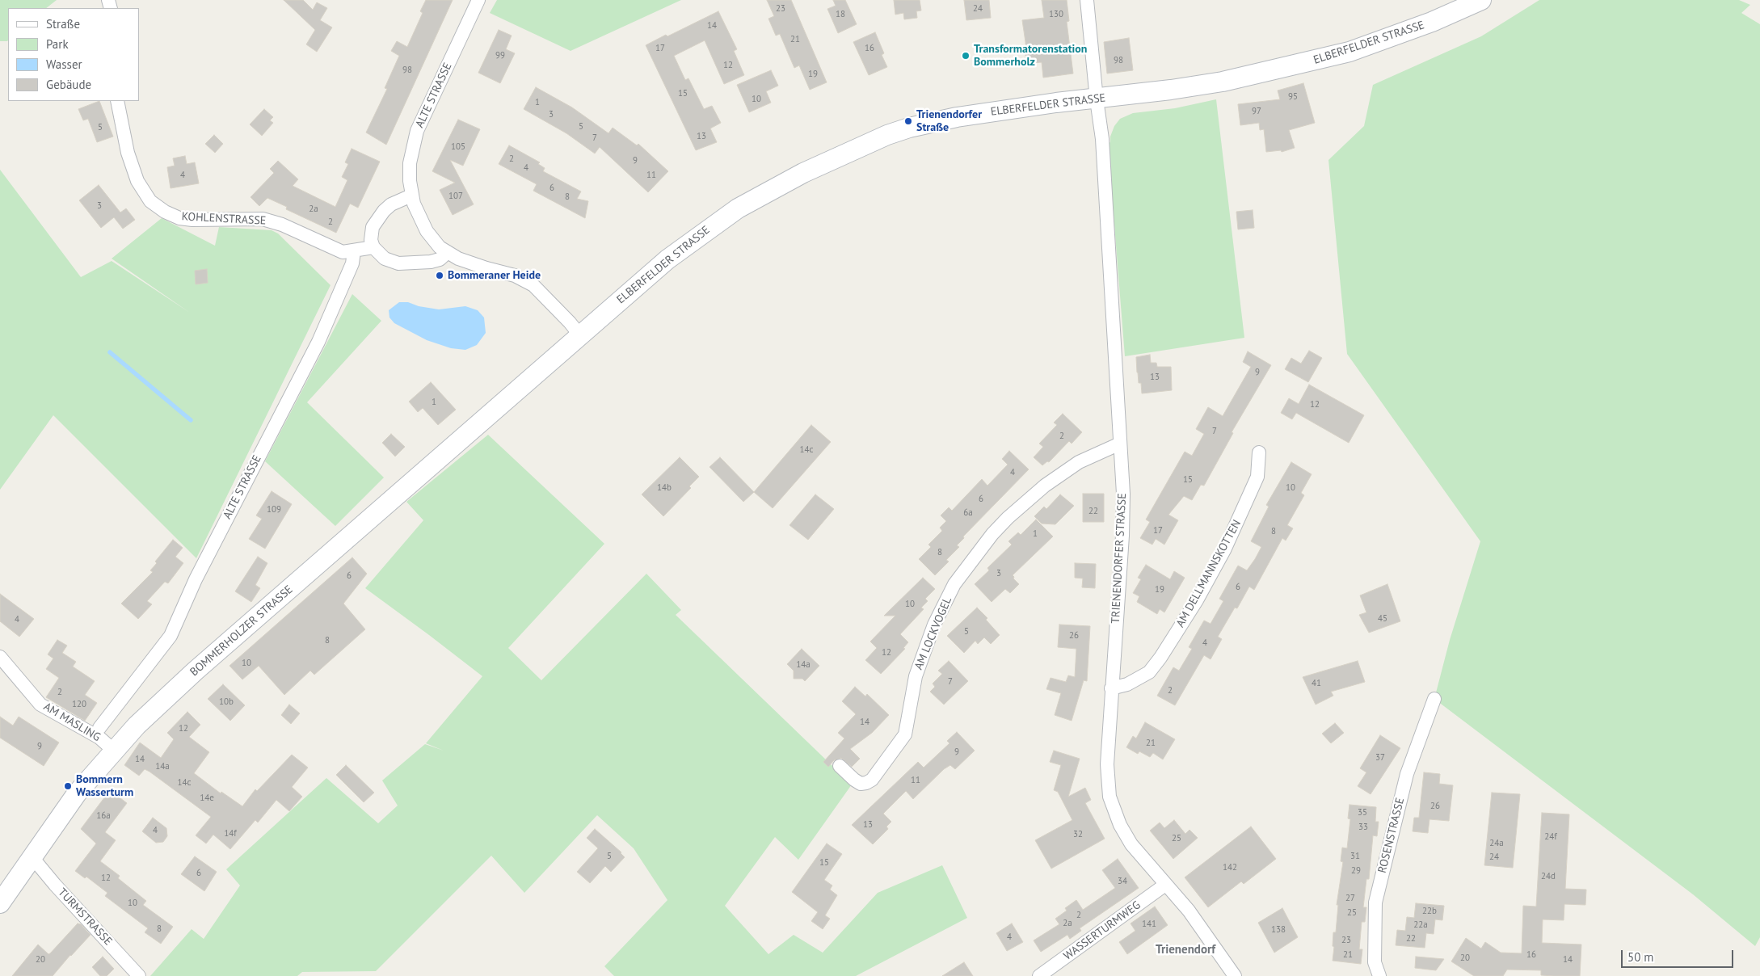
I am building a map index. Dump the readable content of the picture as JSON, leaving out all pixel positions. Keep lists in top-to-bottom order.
{
  "streets": {
    "main road": ["ELBERFELDER STRASSE", "BOMMERHOLZER STRASSE"],
    "street": [
      "ALTE STRASSE",
      "KOHLENSTRASSE",
      "TRIENENDORFER STRASSE",
      "AM DELLMANNSKOTTEN",
      "AM LOCKVOGEL",
      "AM MASLING",
      "ROSENSTRASSE",
      "TURMSTRASSE",
      "WASSERTURMWEG"
    ]
  },
  "crossings": [
    ["ELBERFELDER STRASSE", "ALTE STRASSE"],
    ["ELBERFELDER STRASSE", "TRIENENDORFER STRASSE"],
    ["ELBERFELDER STRASSE", "BOMMERHOLZER STRASSE"],
    ["ALTE STRASSE", "KOHLENSTRASSE"],
    ["TRIENENDORFER STRASSE", "AM DELLMANNSKOTTEN"],
    ["TRIENENDORFER STRASSE", "AM LOCKVOGEL"],
    ["TRIENENDORFER STRASSE", "WASSERTURMWEG"],
    ["BOMMERHOLZER STRASSE", "AM MASLING"],
    ["BOMMERHOLZER STRASSE", "TURMSTRASSE"]
  ],
  "districts": ["Trienendorf"],
  "places": [
    "Transformatorenstation Bommerholz",
    "Trienendorfer Straße",
    "Bommeraner Heide",
    "Bommern Wasserturm"
  ],
  "house_numbers": [
    "23",
    "24",
    "18",
    "130",
    "14",
    "21",
    "17",
    "16",
    "99",
    "98",
    "12",
    "98",
    "19",
    "15",
    "95",
    "10",
    "1",
    "97",
    "3",
    "5",
    "5",
    "13",
    "7",
    "105",
    "2",
    "9",
    "4",
    "4",
    "11",
    "6",
    "107",
    "8",
    "3",
    "2a",
    "2",
    "9",
    "13",
    "1",
    "12",
    "7",
    "2",
    "14c",
    "4",
    "15",
    "14b",
    "10",
    "6",
    "109",
    "22",
    "6a",
    "17",
    "8",
    "1",
    "8",
    "3",
    "6",
    "6",
    "19",
    "10",
    "45",
    "4",
    "5",
    "26",
    "8",
    "4",
    "12",
    "10",
    "14a",
    "7",
    "41",
    "2",
    "2",
    "10b",
    "120",
    "14",
    "12",
    "21",
    "9",
    "9",
    "37",
    "14",
    "14a",
    "11",
    "14c",
    "14e",
    "26",
    "35",
    "16a",
    "13",
    "33",
    "4",
    "14f",
    "32",
    "24f",
    "25",
    "24a",
    "5",
    "31",
    "24",
    "15",
    "142",
    "29",
    "6",
    "24d",
    "12",
    "34",
    "27",
    "10",
    "22b",
    "25",
    "2",
    "2a",
    "141",
    "22a",
    "8",
    "138",
    "4",
    "22",
    "23",
    "21",
    "16",
    "20",
    "20",
    "14"
  ],
  "legend": [
    "Straße",
    "Park",
    "Wasser",
    "Gebäude"
  ],
  "scale_bar": "50 m"
}
